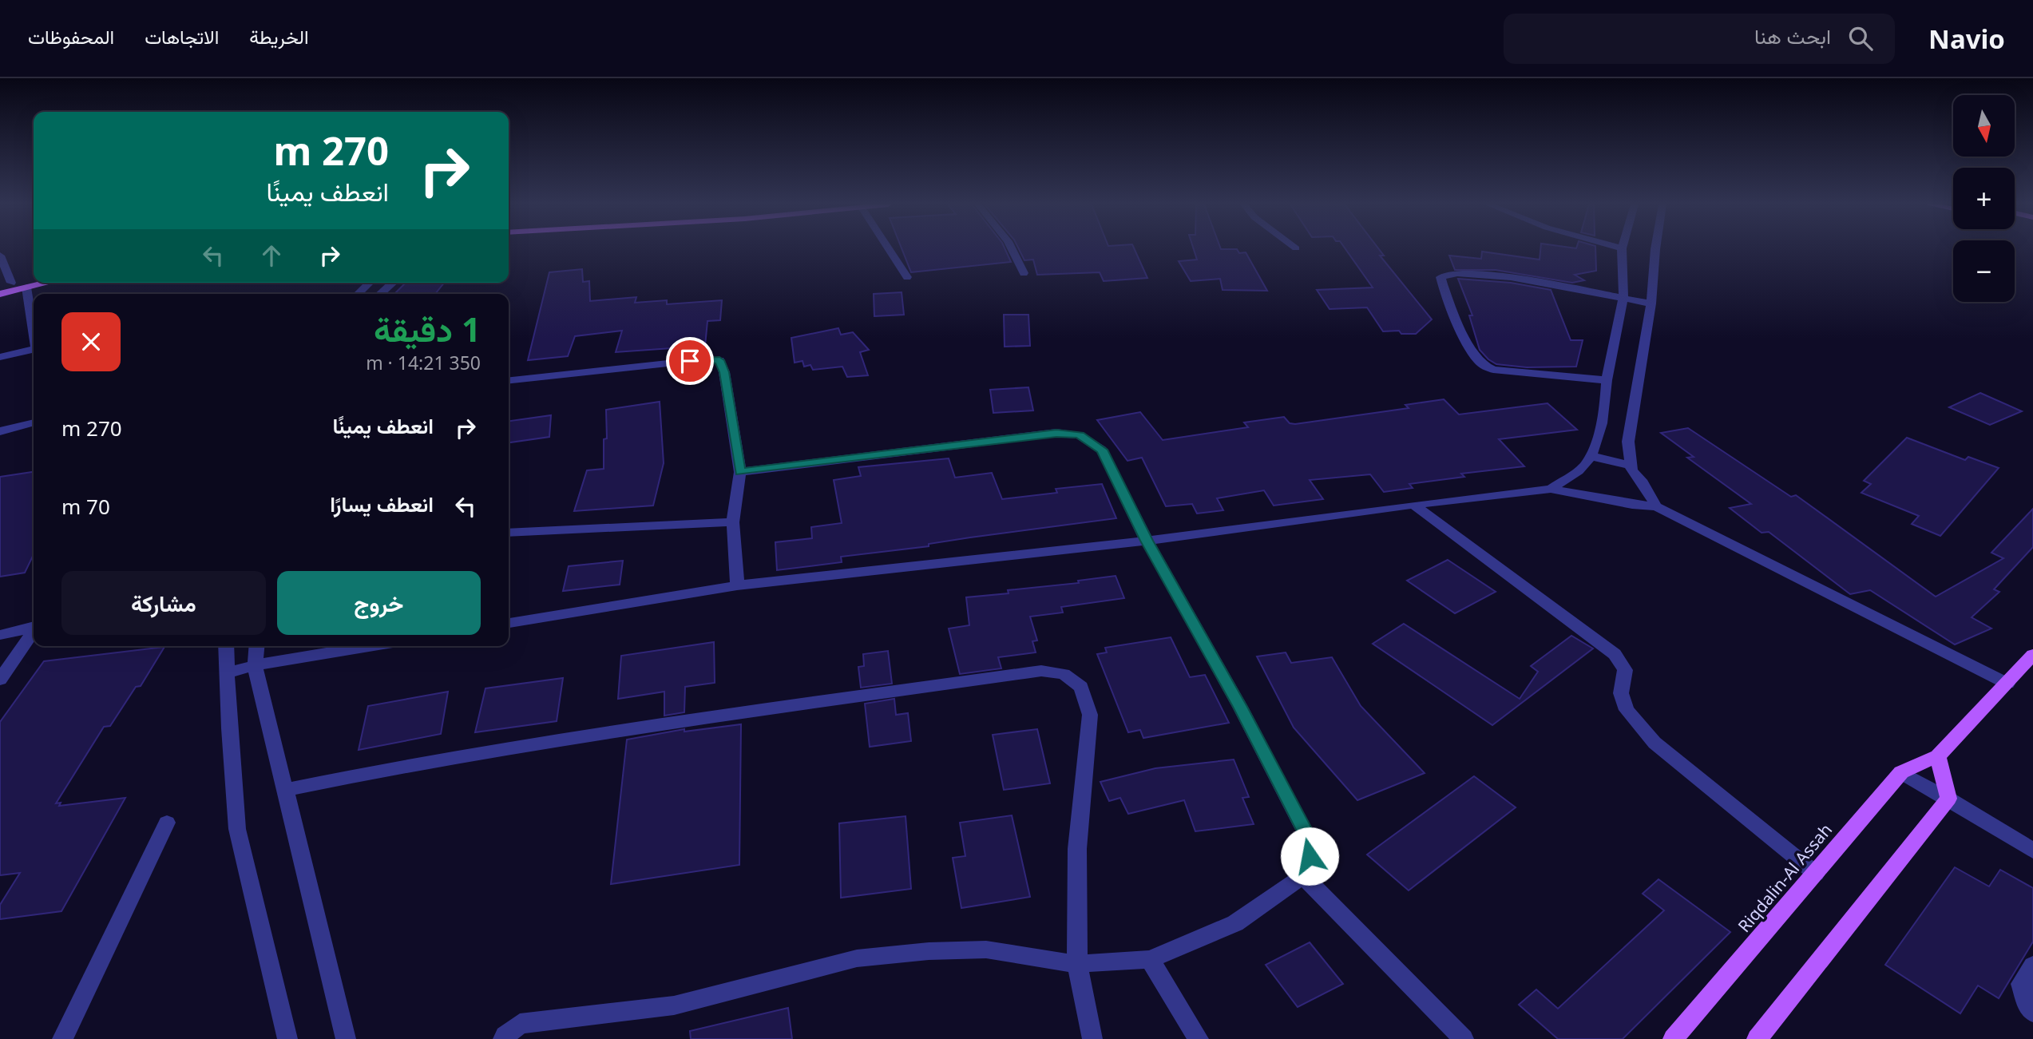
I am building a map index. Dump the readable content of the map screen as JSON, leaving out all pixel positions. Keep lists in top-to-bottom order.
{
  "streets": {
    "main road": ["Riqdalin-Al Assah"]
  },
  "north": "bottom",
  "page": {
    "header": "Navio",
    "search": "ابحث هنا",
    "nav": ["الخريطة", "الاتجاهات", "المحفوظات"],
    "map_buttons": ["+", "−"],
    "turn": ["270 m", "انعطف يمينًا"],
    "heading": ["1 دقيقة", "350 m · 14:21"],
    "list": [
      {
        "name": "انعطف يمينًا",
        "value": "270 m"
      },
      {
        "name": "انعطف يسارًا",
        "value": "70 m"
      }
    ],
    "buttons": ["خروج", "مشاركة"]
  }
}
